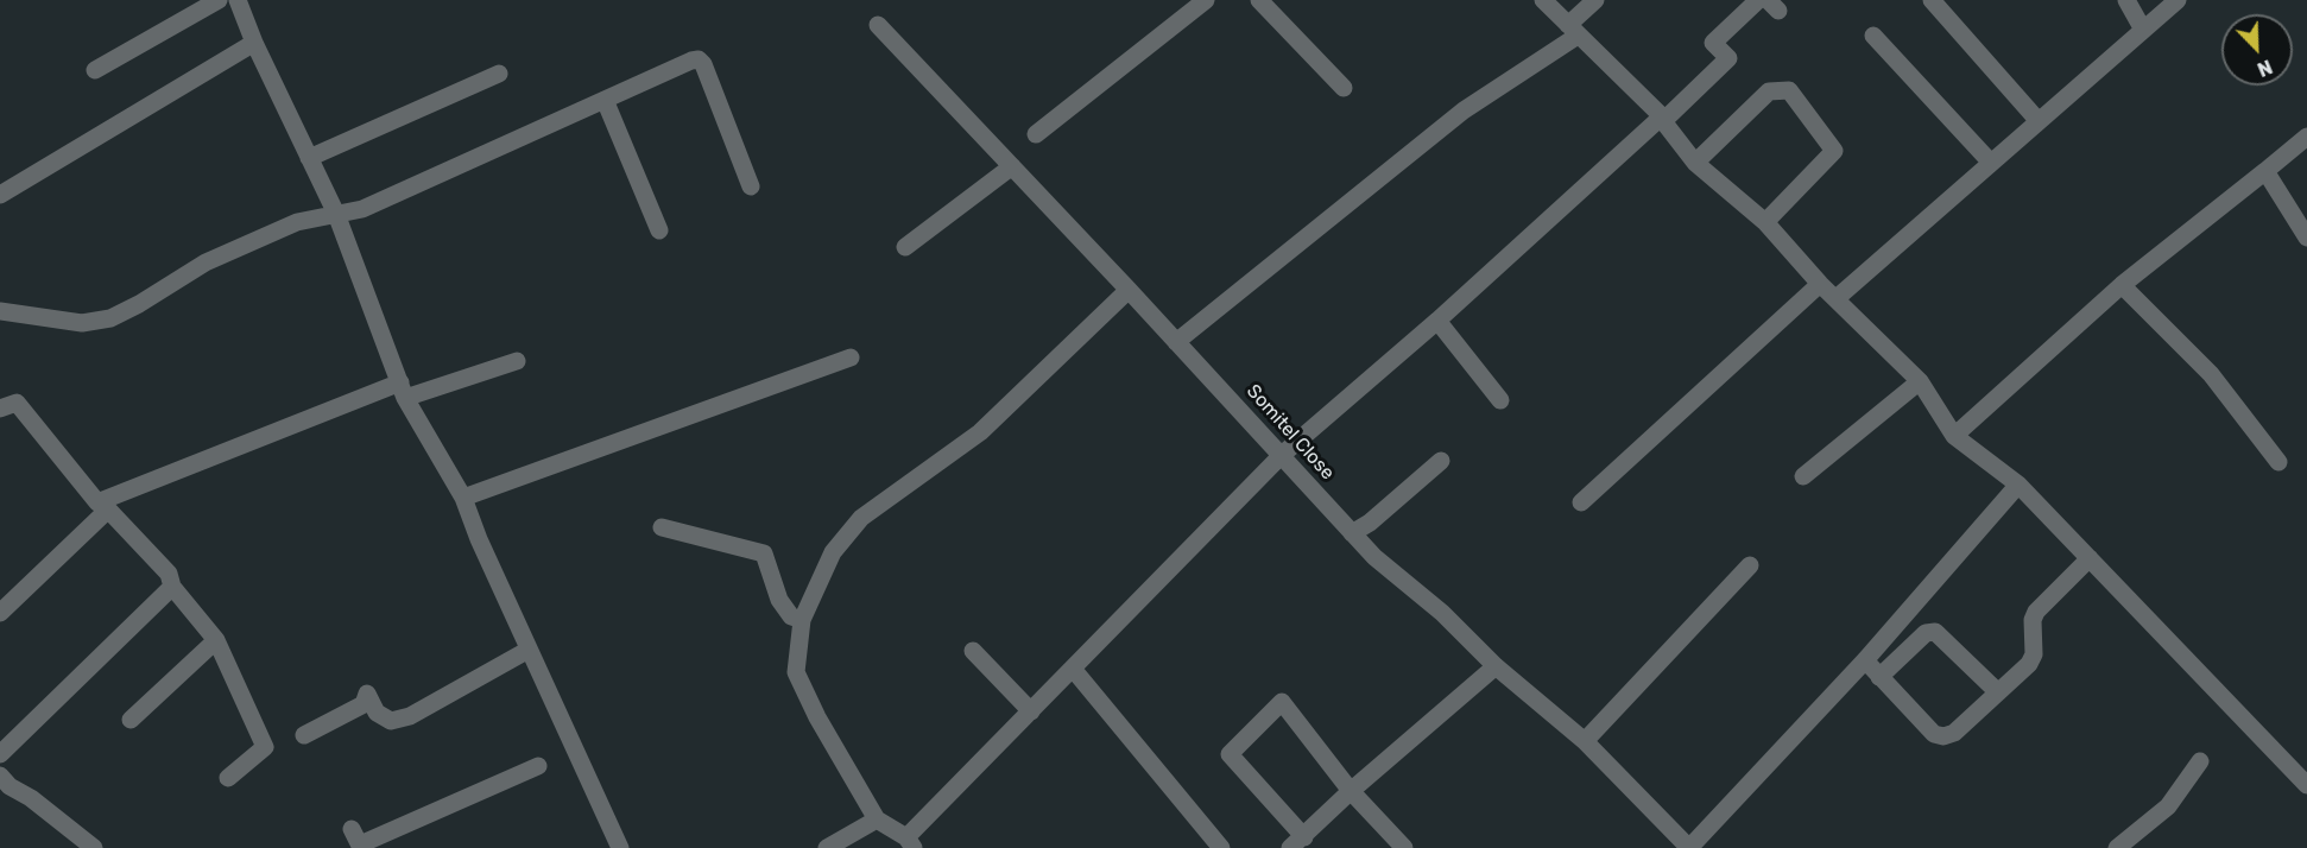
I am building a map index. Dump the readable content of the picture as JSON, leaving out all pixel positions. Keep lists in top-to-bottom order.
{
  "streets": {
    "street": ["Somitel Close"]
  },
  "north": "bottom right"
}
